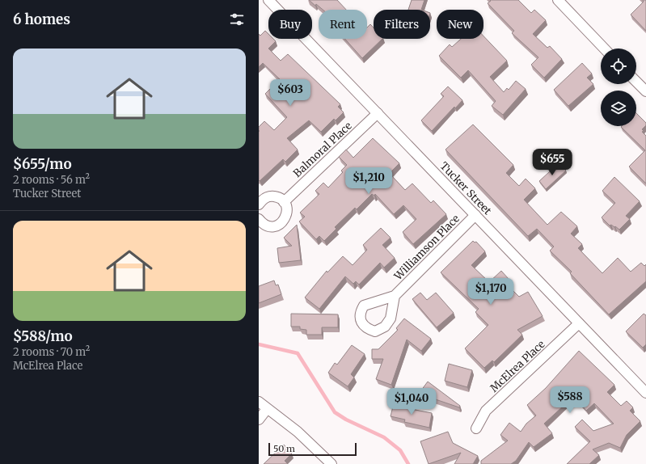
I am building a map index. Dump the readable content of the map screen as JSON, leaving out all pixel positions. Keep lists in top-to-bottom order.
{
  "streets": {
    "street": [
      "Balmoral Place",
      "Tucker Street",
      "Williamson Place",
      "McElrea Place"
    ]
  },
  "crossings": [
    ["Balmoral Place", "Tucker Street"],
    ["Tucker Street", "Williamson Place"],
    ["Tucker Street", "McElrea Place"]
  ],
  "scale_bar": "50 m",
  "page": {
    "heading": "6 homes",
    "chip": [
      "Buy",
      "Rent",
      "Filters",
      "New"
    ],
    "list": [
      {
        "name": "$655/mo",
        "note": "2 rooms · 56 m² · Tucker Street"
      },
      {
        "name": "$588/mo",
        "note": "2 rooms · 70 m² · McElrea Place"
      }
    ],
    "price": [
      "$603",
      "$655",
      "$1,210",
      "$1,170",
      "$588",
      "$1,040"
    ],
    "scale": "50 m"
  }
}
